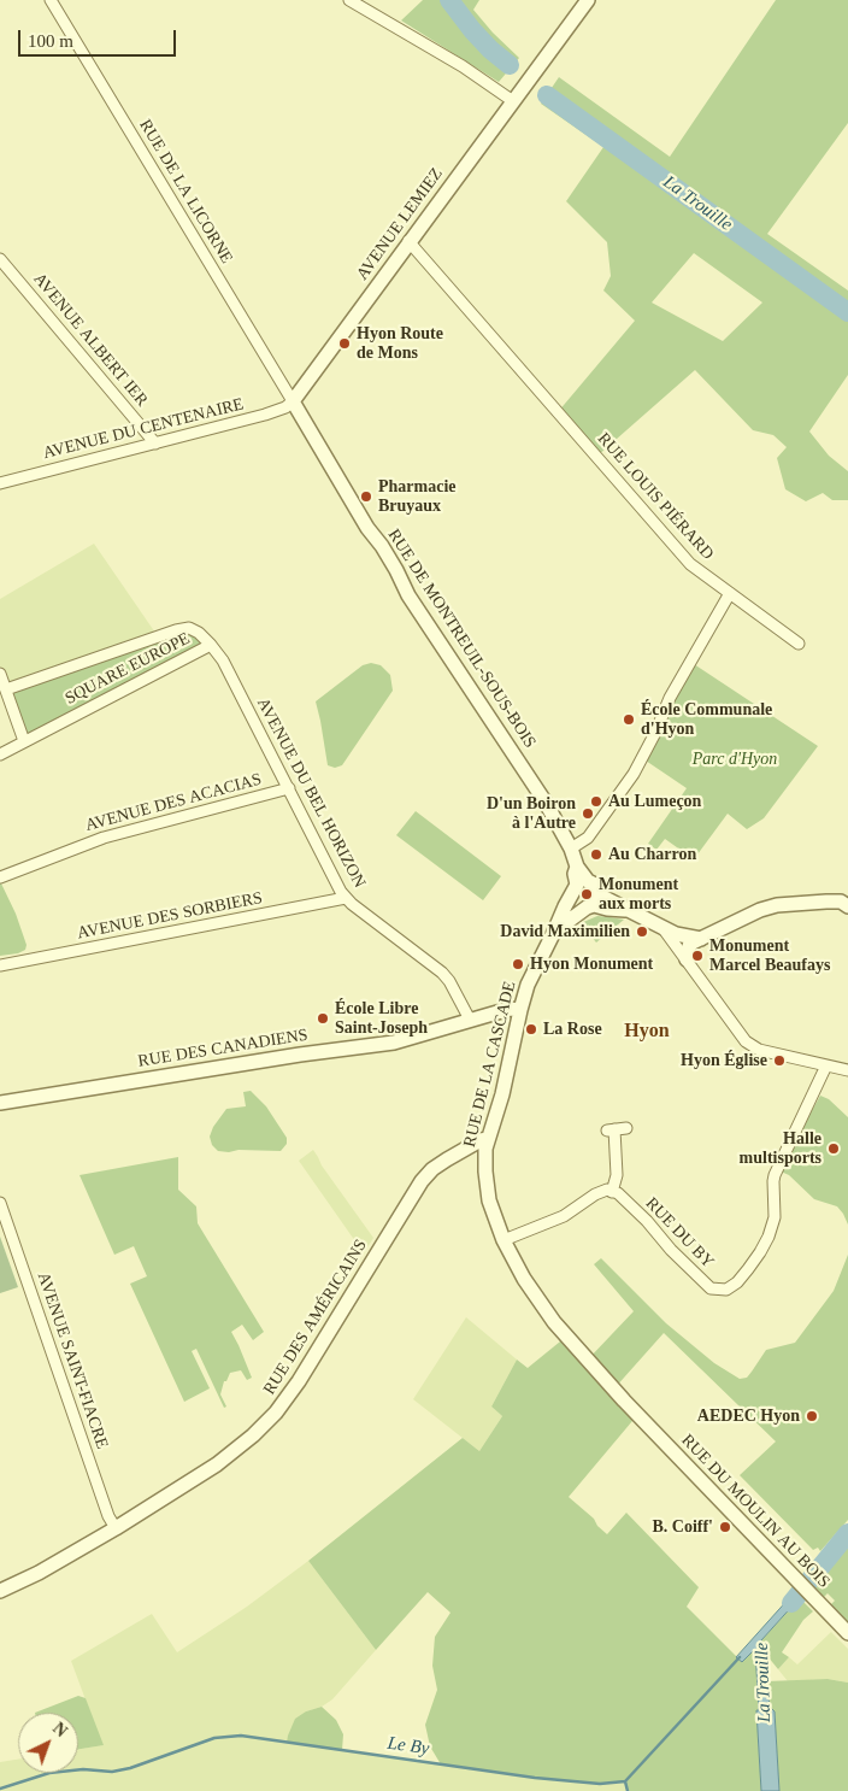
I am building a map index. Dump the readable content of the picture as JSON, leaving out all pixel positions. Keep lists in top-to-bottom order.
{
  "streets": {
    "street": [
      "RUE DE LA LICORNE",
      "AVENUE LEMIEZ",
      "AVENUE ALBERT IER",
      "AVENUE DU CENTENAIRE",
      "RUE LOUIS PIÉRARD",
      "RUE DE MONTREUIL-SOUS-BOIS",
      "SQUARE EUROPE",
      "AVENUE DU BEL HORIZON",
      "AVENUE DES ACACIAS",
      "AVENUE DES SORBIERS",
      "RUE DES CANADIENS",
      "RUE DE LA CASCADE",
      "RUE DU BY",
      "RUE DES AMÉRICAINS",
      "AVENUE SAINT-FIACRE",
      "RUE DU MOULIN AU BOIS"
    ]
  },
  "crossings": [
    ["RUE DE LA LICORNE", "AVENUE LEMIEZ"],
    ["RUE DE LA LICORNE", "AVENUE DU CENTENAIRE"],
    ["RUE DE LA LICORNE", "RUE DE MONTREUIL-SOUS-BOIS"],
    ["AVENUE LEMIEZ", "AVENUE DU CENTENAIRE"],
    ["AVENUE LEMIEZ", "RUE LOUIS PIÉRARD"],
    ["AVENUE LEMIEZ", "RUE DE MONTREUIL-SOUS-BOIS"],
    ["AVENUE ALBERT IER", "AVENUE DU CENTENAIRE"],
    ["AVENUE DU CENTENAIRE", "RUE DE MONTREUIL-SOUS-BOIS"],
    ["RUE DE MONTREUIL-SOUS-BOIS", "RUE DE LA CASCADE"],
    ["SQUARE EUROPE", "AVENUE DU BEL HORIZON"],
    ["AVENUE DU BEL HORIZON", "AVENUE DES ACACIAS"],
    ["AVENUE DU BEL HORIZON", "AVENUE DES SORBIERS"],
    ["AVENUE DU BEL HORIZON", "RUE DES CANADIENS"],
    ["RUE DES CANADIENS", "RUE DE LA CASCADE"],
    ["RUE DE LA CASCADE", "RUE DES AMÉRICAINS"],
    ["RUE DE LA CASCADE", "RUE DU MOULIN AU BOIS"],
    ["RUE DES AMÉRICAINS", "AVENUE SAINT-FIACRE"]
  ],
  "districts": ["Hyon"],
  "water": ["La Trouille", "Le By"],
  "parks": ["Parc d'Hyon"],
  "places": [
    "Hyon Route de Mons",
    "Pharmacie Bruyaux",
    "École Communale d'Hyon",
    "Au Lumeçon",
    "D'un Boiron à l'Autre",
    "Au Charron",
    "Monument aux morts",
    "David Maximilien",
    "Monument Marcel Beaufays",
    "Hyon Monument",
    "École Libre Saint-Joseph",
    "La Rose",
    "Hyon Église",
    "Halle multisports",
    "AEDEC Hyon",
    "B. Coiff'"
  ],
  "scale_bar": "100 m",
  "north": "top right"
}
